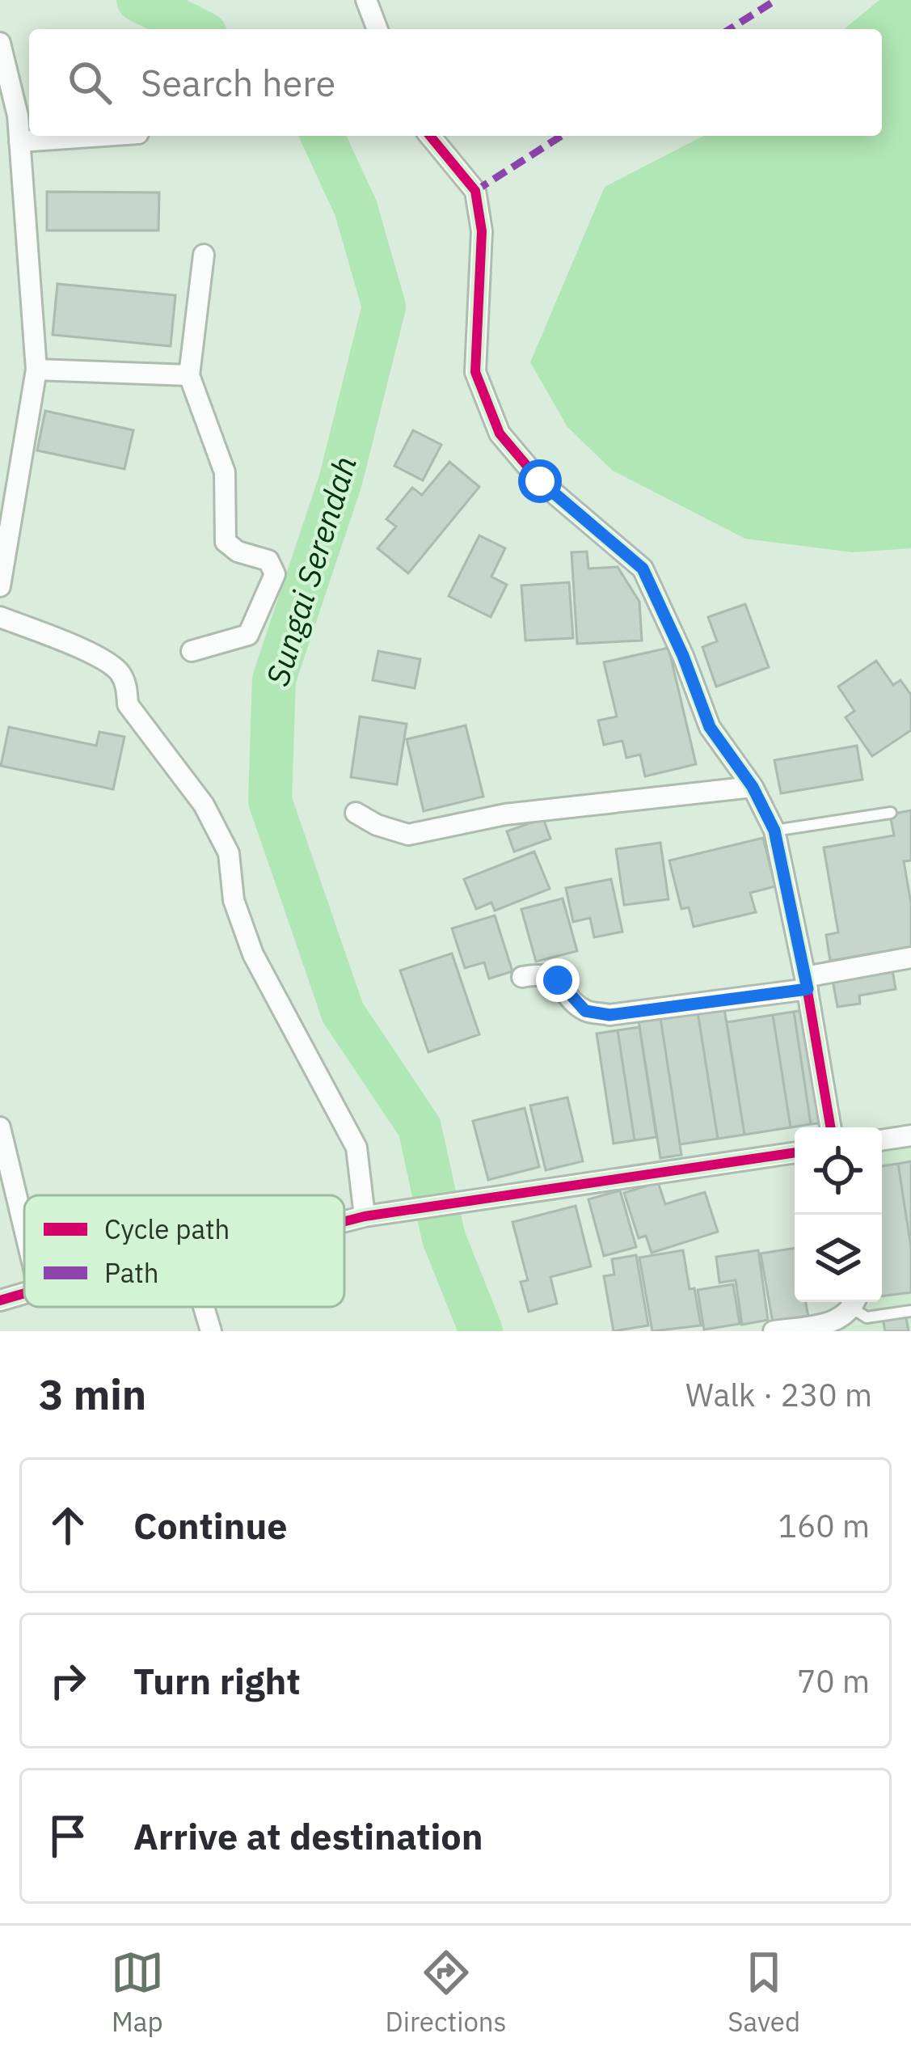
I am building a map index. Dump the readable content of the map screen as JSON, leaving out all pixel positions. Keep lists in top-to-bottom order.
{
  "water": ["Sungai Serendah"],
  "legend": ["Cycle path", "Path"],
  "page": {
    "search": "Search here",
    "heading": ["3 min", "Walk · 230 m"],
    "list": [
      ["Continue", "160 m"],
      ["Turn right", "70 m"],
      "Arrive at destination"
    ],
    "nav": ["Map", "Directions", "Saved"]
  }
}
